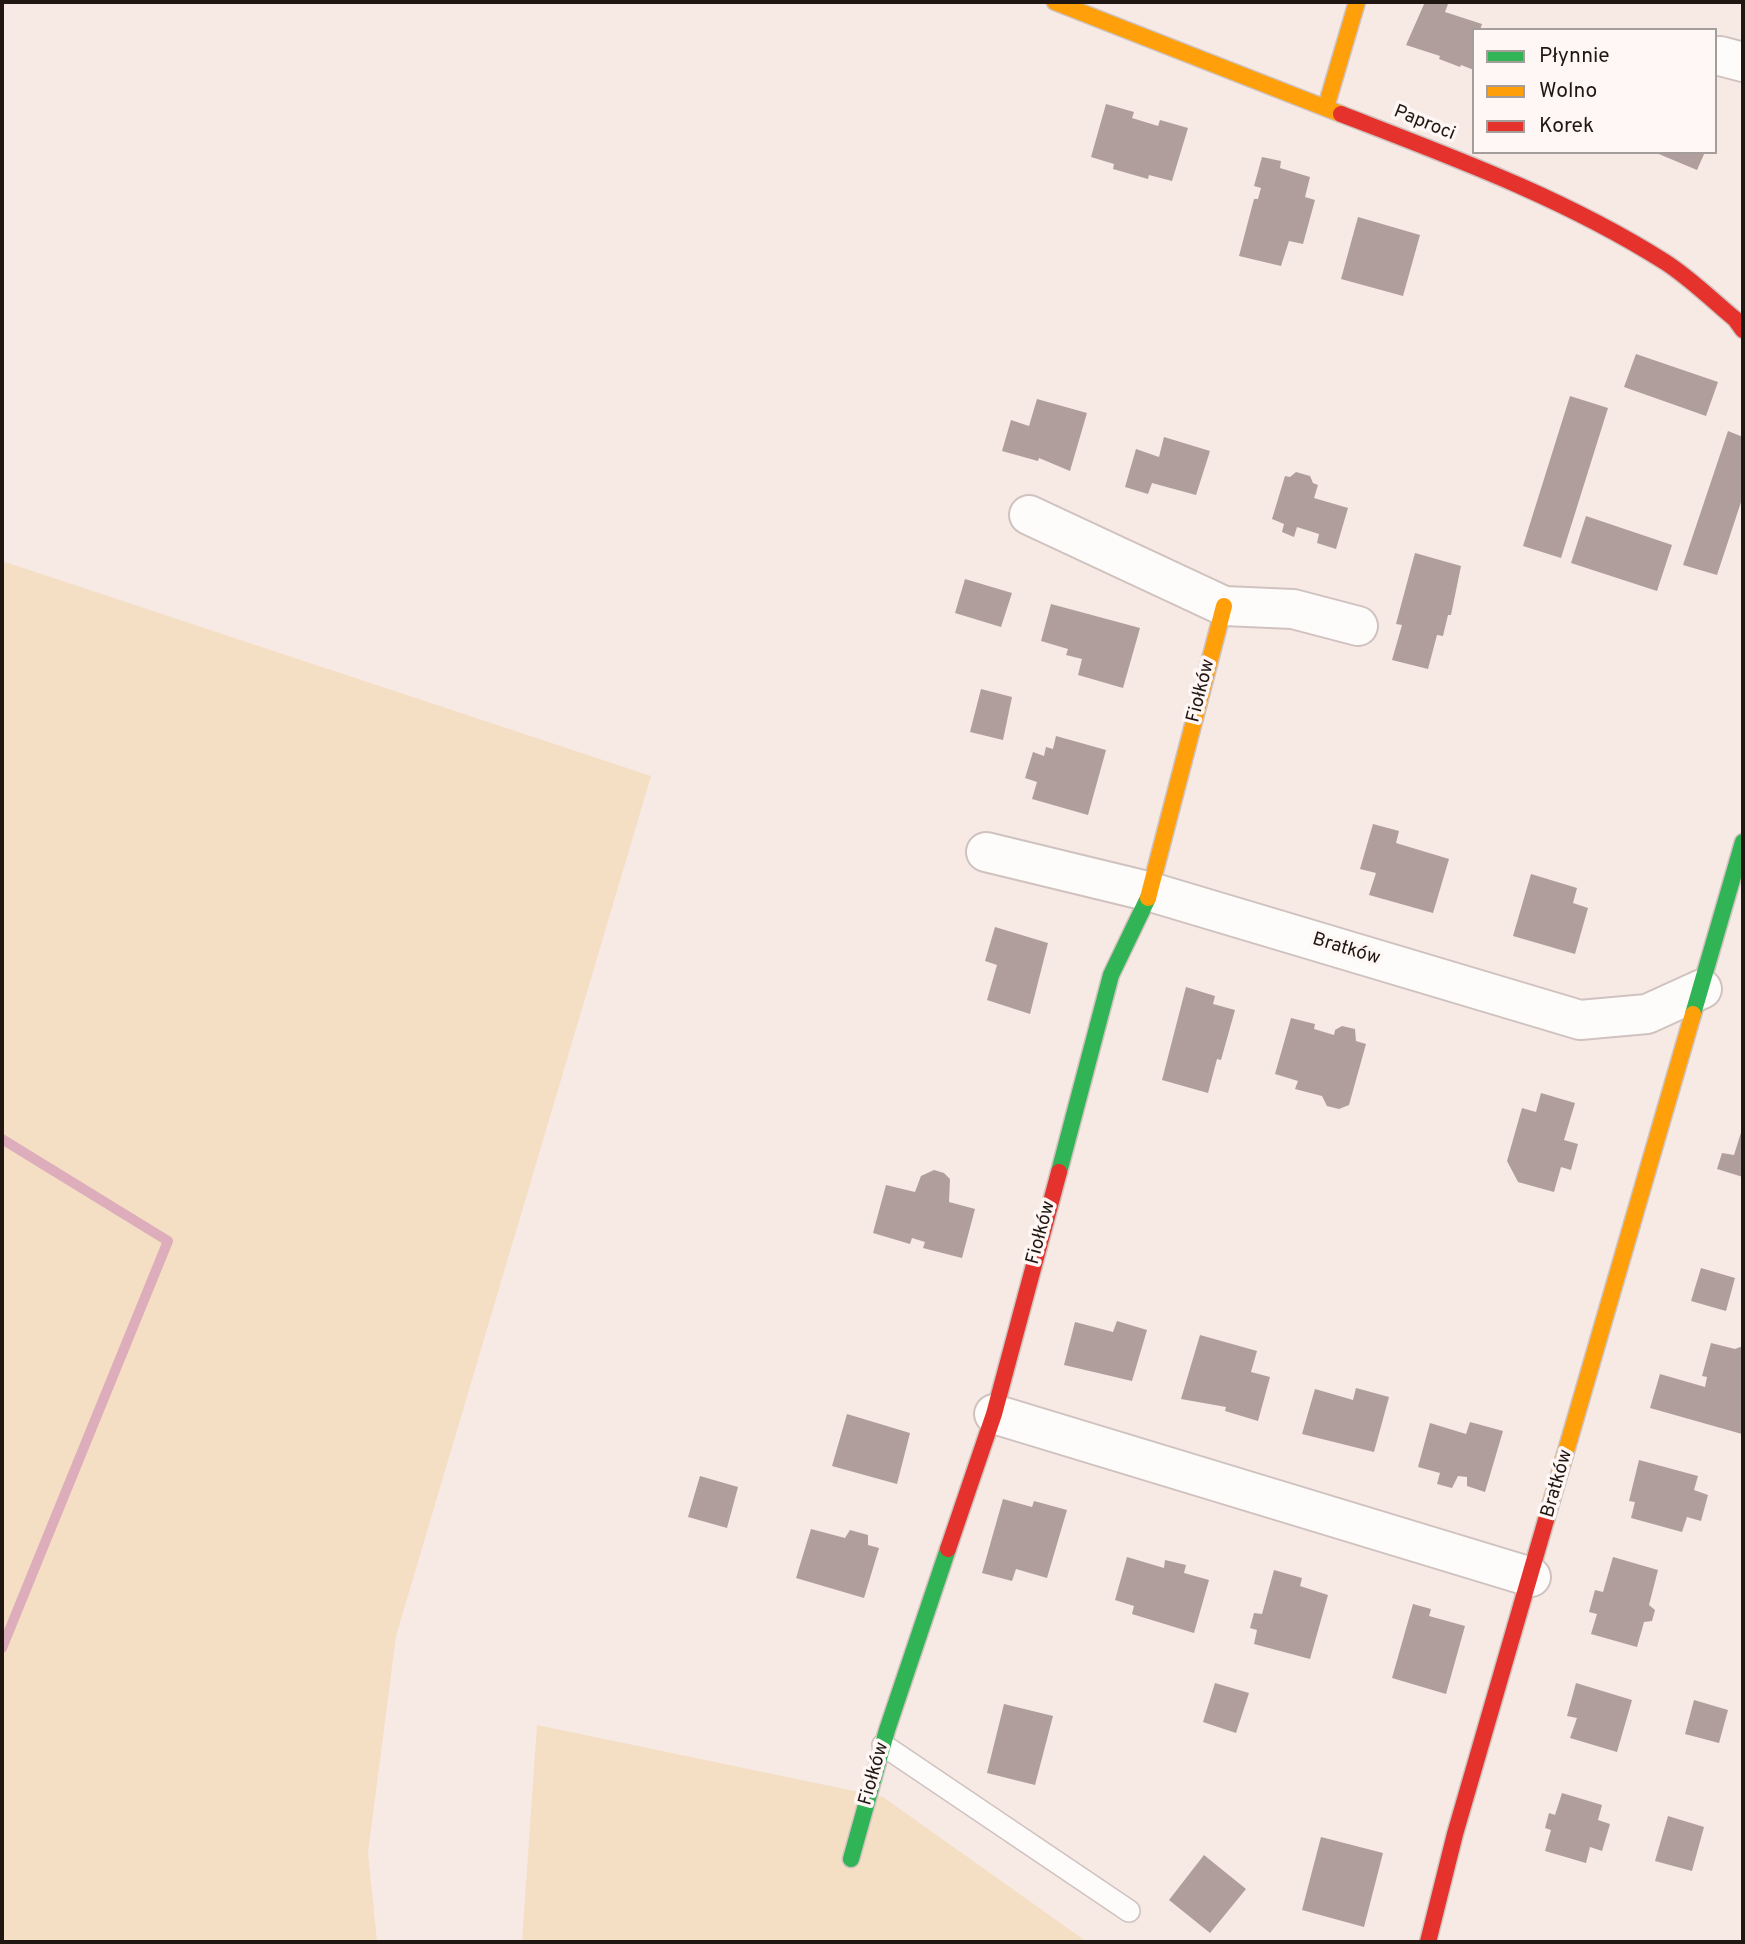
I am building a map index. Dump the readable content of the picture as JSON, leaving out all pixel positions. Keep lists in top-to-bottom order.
{
  "streets": {
    "street": ["Paproci", "Fiołków", "Bratków"]
  },
  "crossings": [
    ["Fiołków", "Bratków"]
  ],
  "legend": ["Płynnie", "Wolno", "Korek"]
}
